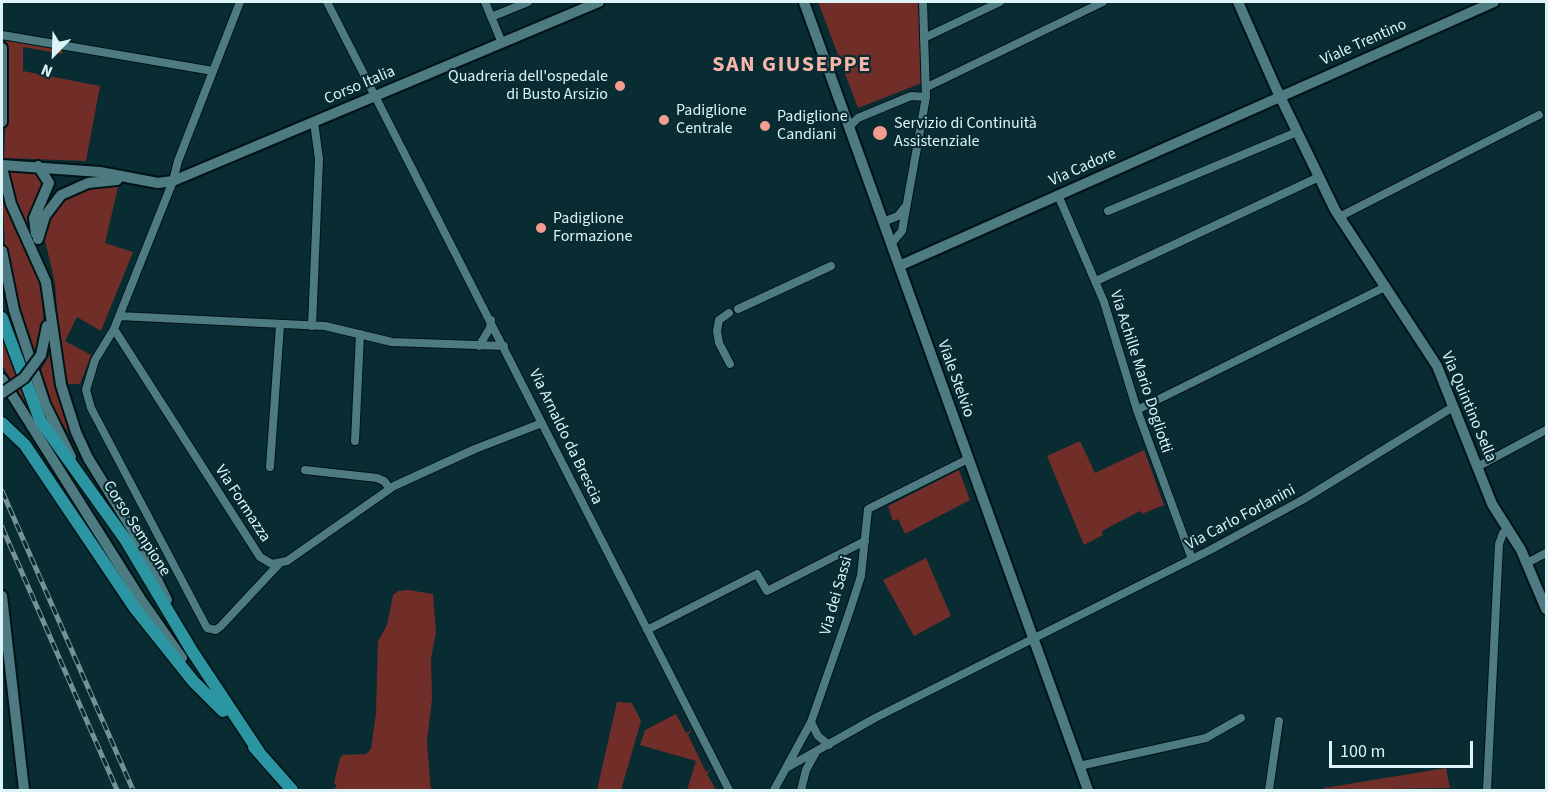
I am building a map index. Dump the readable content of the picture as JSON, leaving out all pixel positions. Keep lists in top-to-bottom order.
{
  "streets": {
    "main road": ["Corso Sempione"],
    "street": [
      "Viale Trentino",
      "Corso Italia",
      "Via Cadore",
      "Via Achille Mario Dogliotti",
      "Viale Stelvio",
      "Via Quintino Sella",
      "Via Arnaldo da Brescia",
      "Via Formazza",
      "Via Carlo Forlanini",
      "Via dei Sassi"
    ]
  },
  "crossings": [
    ["Viale Trentino", "Via Cadore"],
    ["Viale Trentino", "Via Quintino Sella"],
    ["Corso Italia", "Via Arnaldo da Brescia"],
    ["Via Cadore", "Via Achille Mario Dogliotti"],
    ["Via Cadore", "Viale Stelvio"],
    ["Via Cadore", "Via Quintino Sella"],
    ["Via Achille Mario Dogliotti", "Via Carlo Forlanini"],
    ["Viale Stelvio", "Via Carlo Forlanini"],
    ["Viale Stelvio", "Via dei Sassi"],
    ["Via Quintino Sella", "Via Carlo Forlanini"],
    ["Via Carlo Forlanini", "Via dei Sassi"]
  ],
  "districts": ["SAN GIUSEPPE"],
  "places": [
    "Quadreria dell'ospedale di Busto Arsizio",
    "Padiglione Centrale",
    "Padiglione Candiani",
    "Servizio di Continuità Assistenziale",
    "Padiglione Formazione"
  ],
  "scale_bar": "100 m",
  "north": "bottom left"
}
